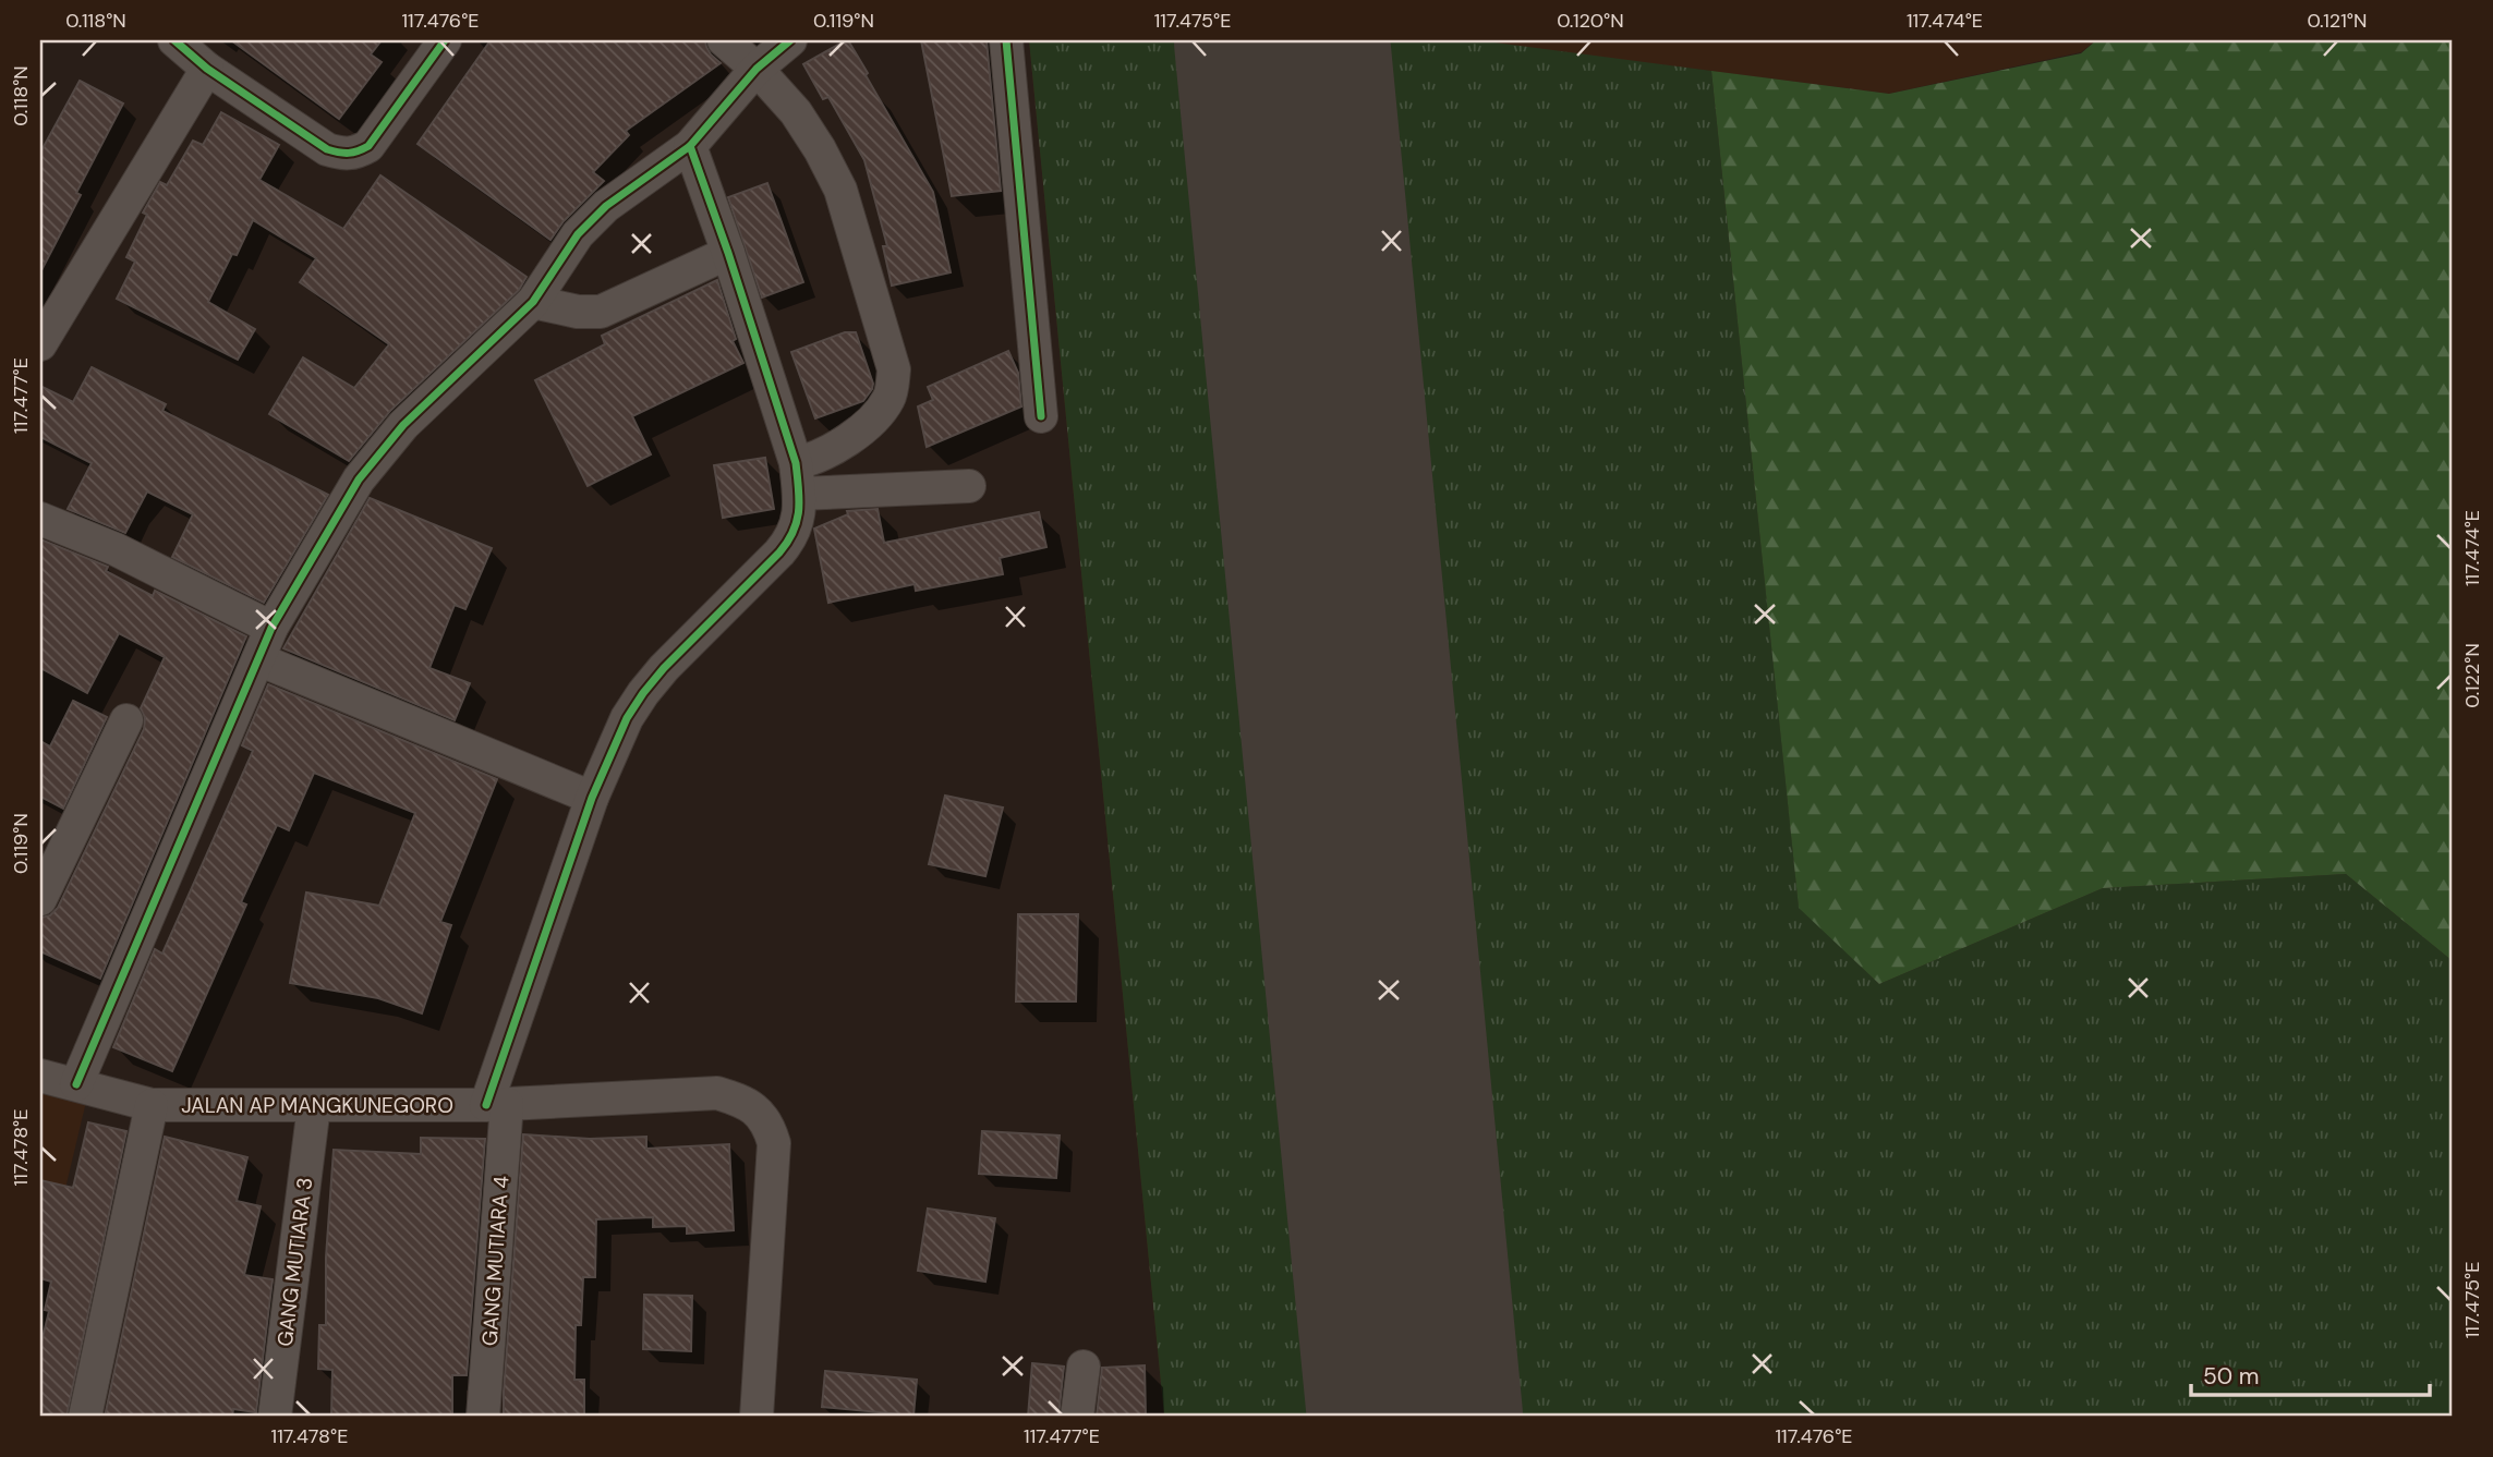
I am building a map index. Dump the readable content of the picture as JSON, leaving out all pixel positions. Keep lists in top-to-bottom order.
{
  "streets": {
    "street": ["JALAN AP MANGKUNEGORO", "GANG MUTIARA 4", "GANG MUTIARA 3"]
  },
  "crossings": [
    ["JALAN AP MANGKUNEGORO", "GANG MUTIARA 4"],
    ["JALAN AP MANGKUNEGORO", "GANG MUTIARA 3"]
  ],
  "scale_bar": "50 m",
  "coordinates": [
    "0.118°N",
    "117.476°E",
    "0.119°N",
    "117.475°E",
    "0.120°N",
    "117.474°E",
    "0.121°N",
    "117.477°E",
    "0.122°N",
    "117.478°E"
  ]
}
